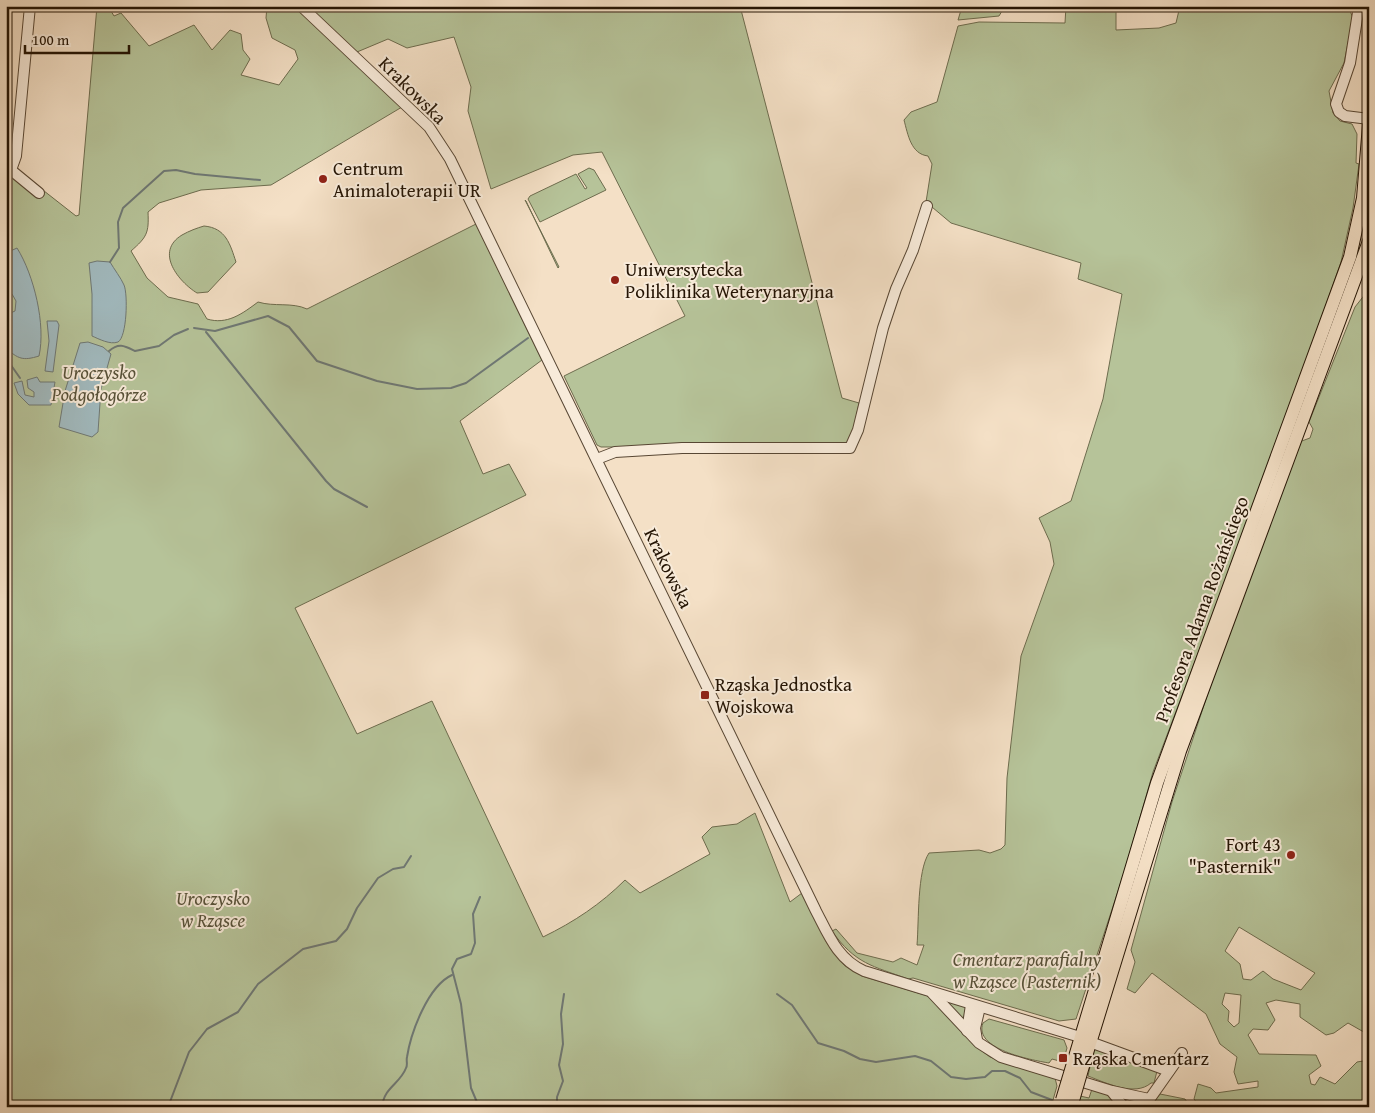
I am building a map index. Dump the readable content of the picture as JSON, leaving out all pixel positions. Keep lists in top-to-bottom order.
{
  "streets": {
    "main road": ["Profesora Adama Rożańskiego"],
    "street": ["Krakowska"]
  },
  "crossings": [
    ["Krakowska", "Profesora Adama Rożańskiego"]
  ],
  "parks": ["Uroczysko Podgołogórze", "Uroczysko w Rząsce", "Cmentarz parafialny w Rząsce (Pasternik)"],
  "places": {
    "other": ["Centrum Animaloterapii UR", "Uniwersytecka Poliklinika Weterynaryjna", "Fort 43 \"Pasternik\""],
    "transit": ["Rząska Jednostka Wojskowa", "Rząska Cmentarz"]
  },
  "scale_bar": "100 m"
}
